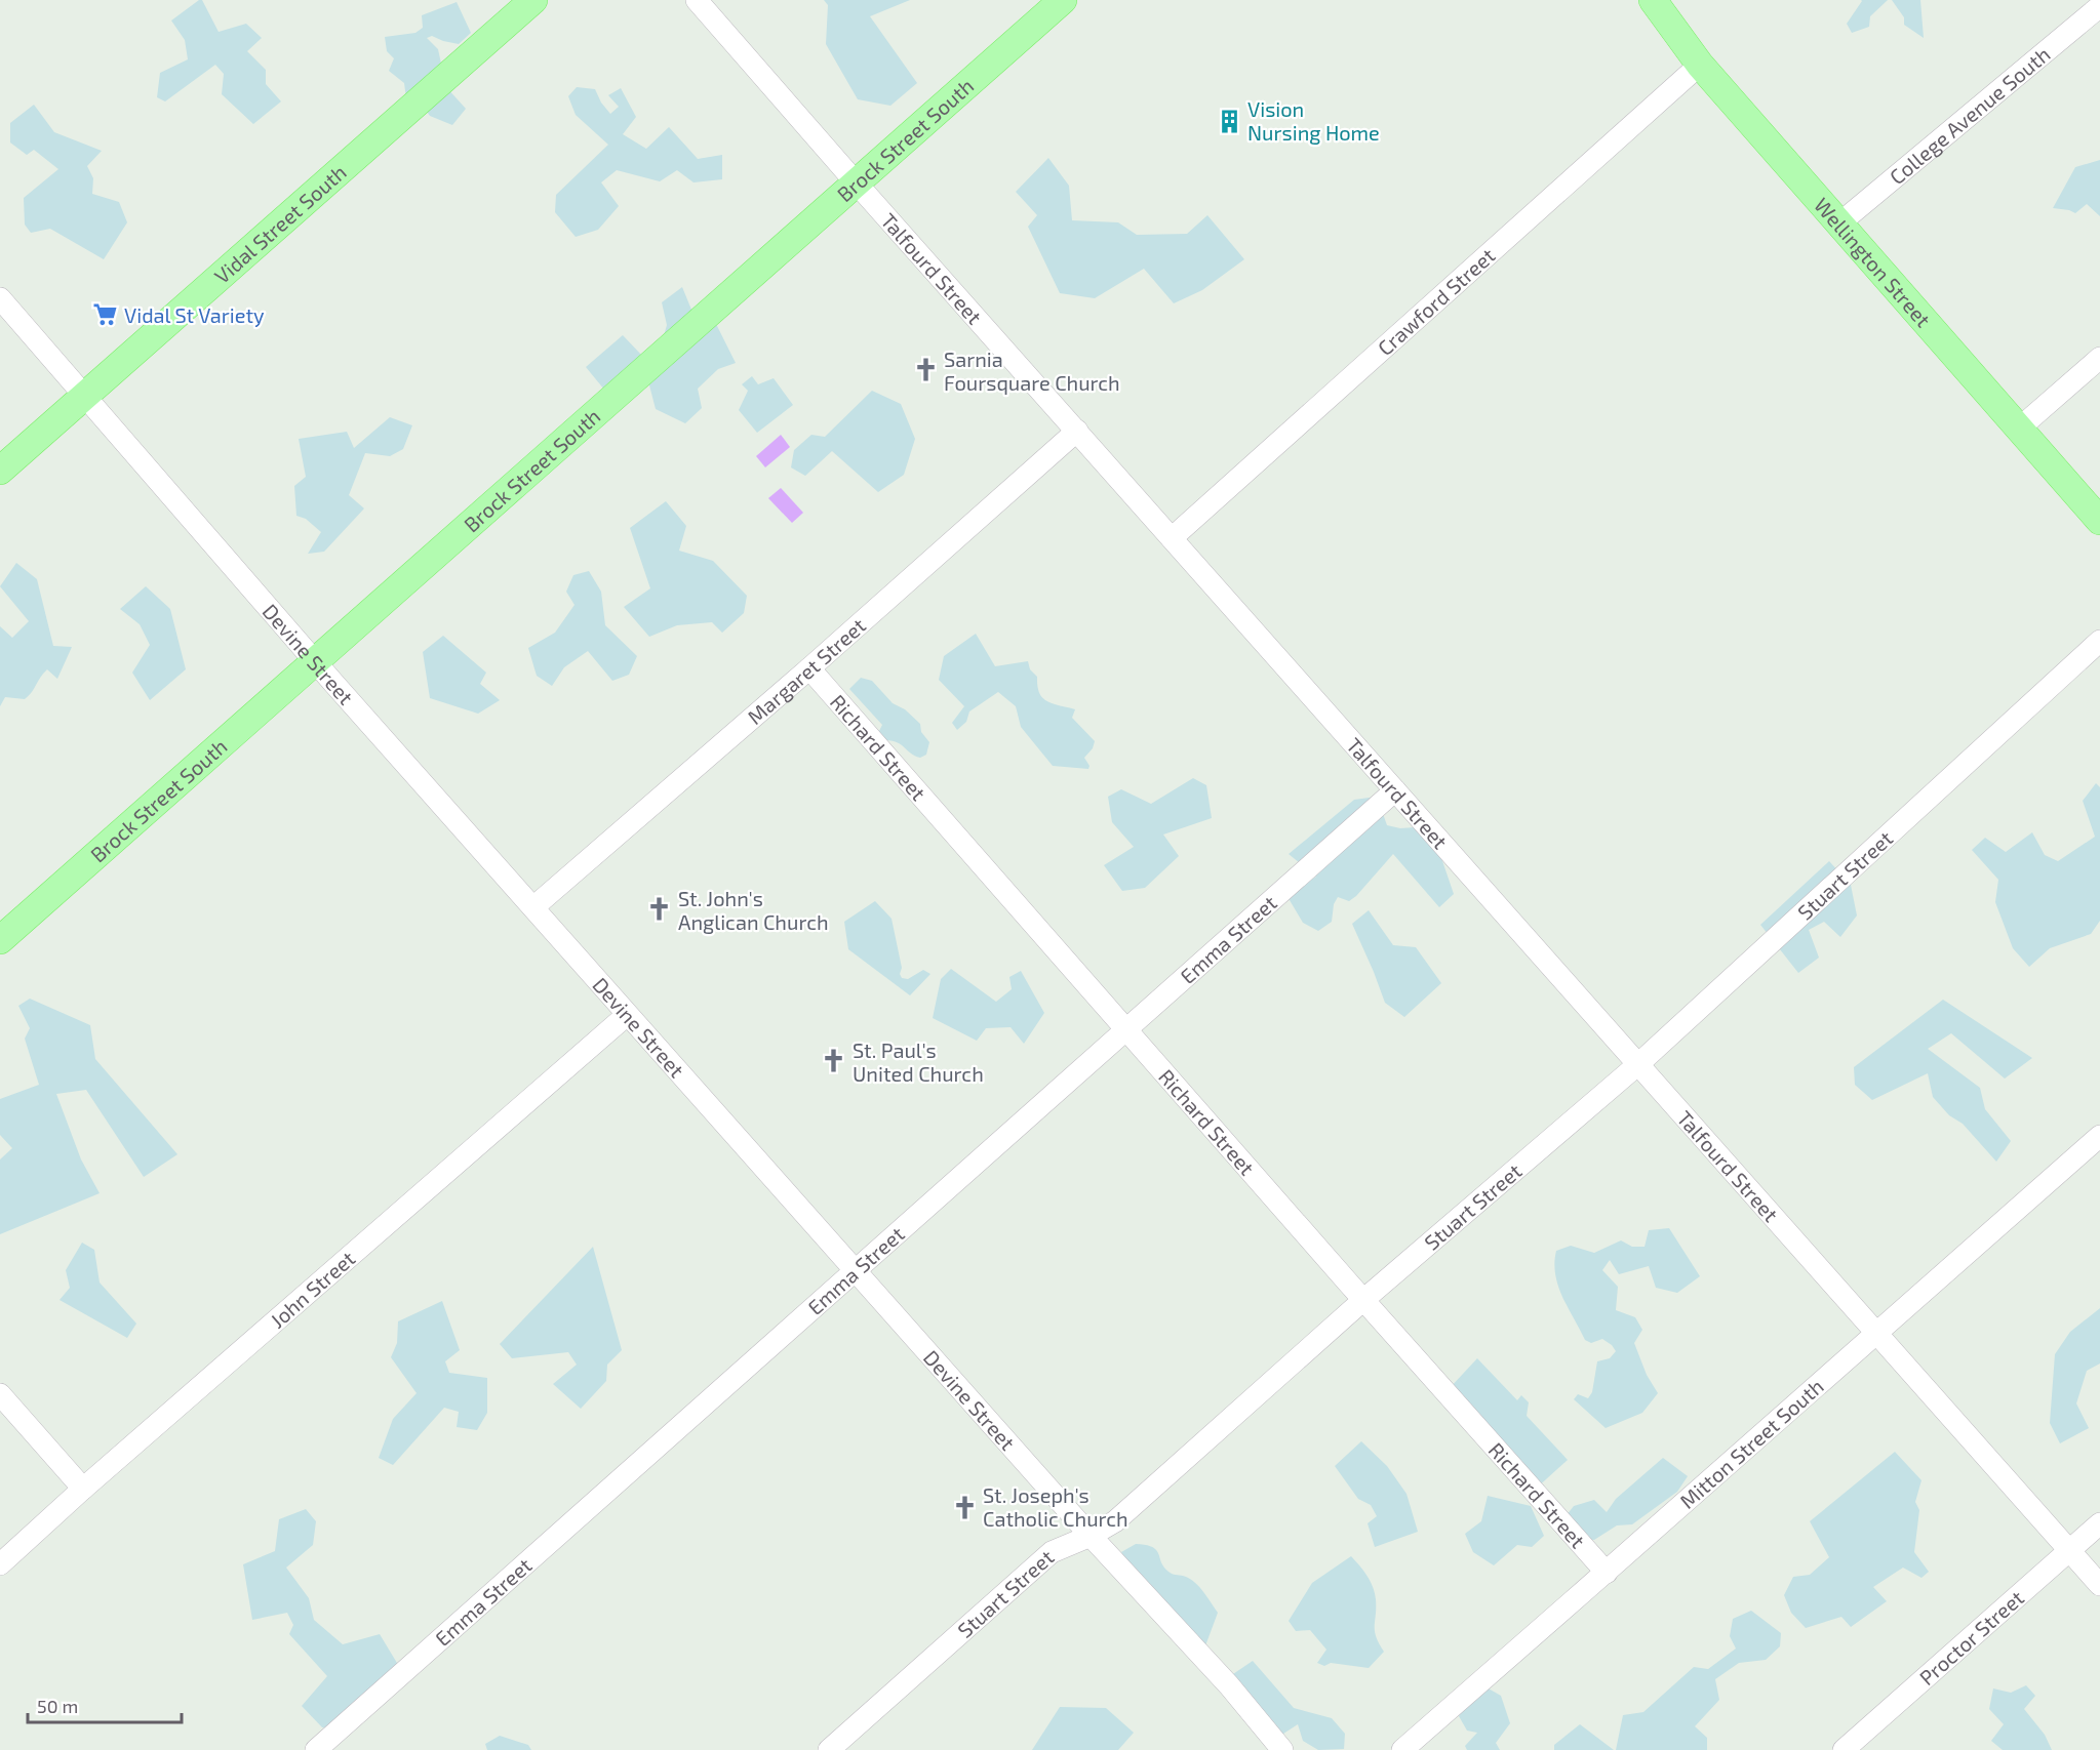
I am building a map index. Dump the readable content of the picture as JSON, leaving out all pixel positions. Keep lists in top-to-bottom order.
{
  "streets": {
    "main road": ["Brock Street South", "Vidal Street South", "Wellington Street"],
    "street": [
      "College Avenue South",
      "Talfourd Street",
      "Crawford Street",
      "Devine Street",
      "Margaret Street",
      "Richard Street",
      "Stuart Street",
      "Emma Street",
      "John Street",
      "Mitton Street South",
      "Proctor Street"
    ]
  },
  "crossings": [
    ["College Avenue South", "Wellington Street"],
    ["Brock Street South", "Talfourd Street"],
    ["Brock Street South", "Devine Street"],
    ["Vidal Street South", "Devine Street"],
    ["Wellington Street", "Crawford Street"],
    ["Talfourd Street", "Crawford Street"],
    ["Talfourd Street", "Margaret Street"],
    ["Talfourd Street", "Stuart Street"],
    ["Talfourd Street", "Emma Street"],
    ["Talfourd Street", "Mitton Street South"],
    ["Talfourd Street", "Proctor Street"],
    ["Devine Street", "Margaret Street"],
    ["Devine Street", "Stuart Street"],
    ["Devine Street", "Emma Street"],
    ["Devine Street", "John Street"],
    ["Margaret Street", "Richard Street"],
    ["Richard Street", "Stuart Street"],
    ["Richard Street", "Emma Street"],
    ["Richard Street", "Mitton Street South"]
  ],
  "places": {
    "building": ["Vision Nursing Home"],
    "supermarket": ["Vidal St Variety"],
    "church": [
      "Sarnia Foursquare Church",
      "St. John's Anglican Church",
      "St. Paul's United Church",
      "St. Joseph's Catholic Church"
    ]
  },
  "scale_bar": "50 m"
}
